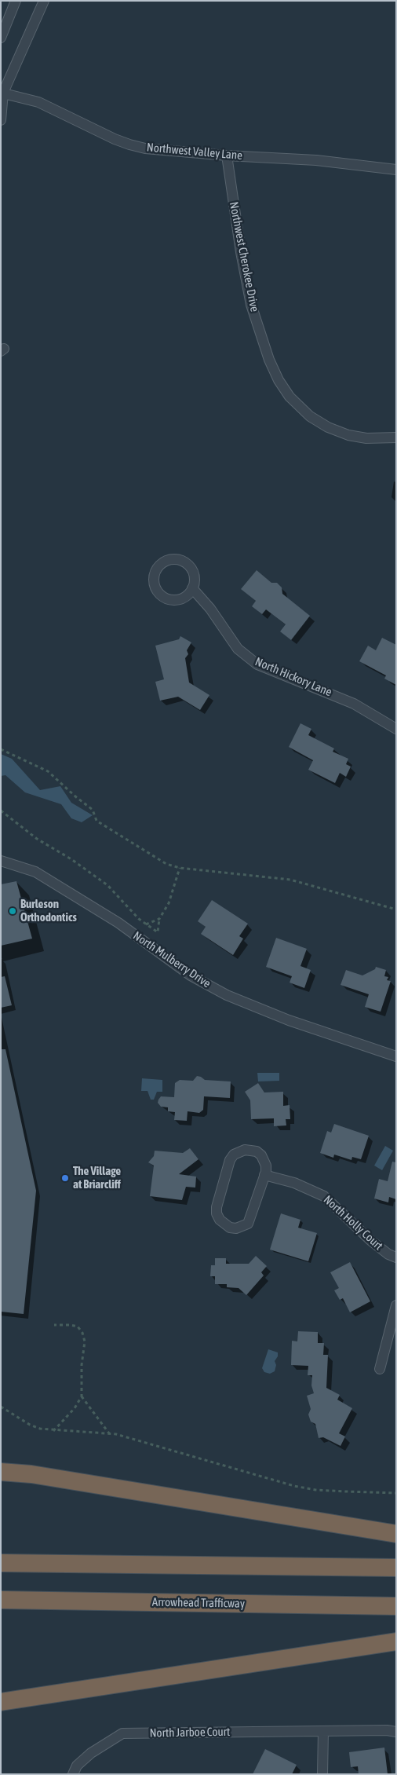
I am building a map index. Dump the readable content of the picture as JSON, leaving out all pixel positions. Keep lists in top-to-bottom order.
{
  "streets": {
    "highway": ["Arrowhead Trafficway"],
    "street": [
      "Northwest Valley Lane",
      "Northwest Cherokee Drive",
      "North Hickory Lane",
      "North Mulberry Drive",
      "North Holly Court",
      "North Jarboe Court"
    ]
  },
  "crossings": [
    ["Northwest Valley Lane", "Northwest Cherokee Drive"]
  ],
  "places": ["Burleson Orthodontics", "The Village at Briarcliff"]
}
